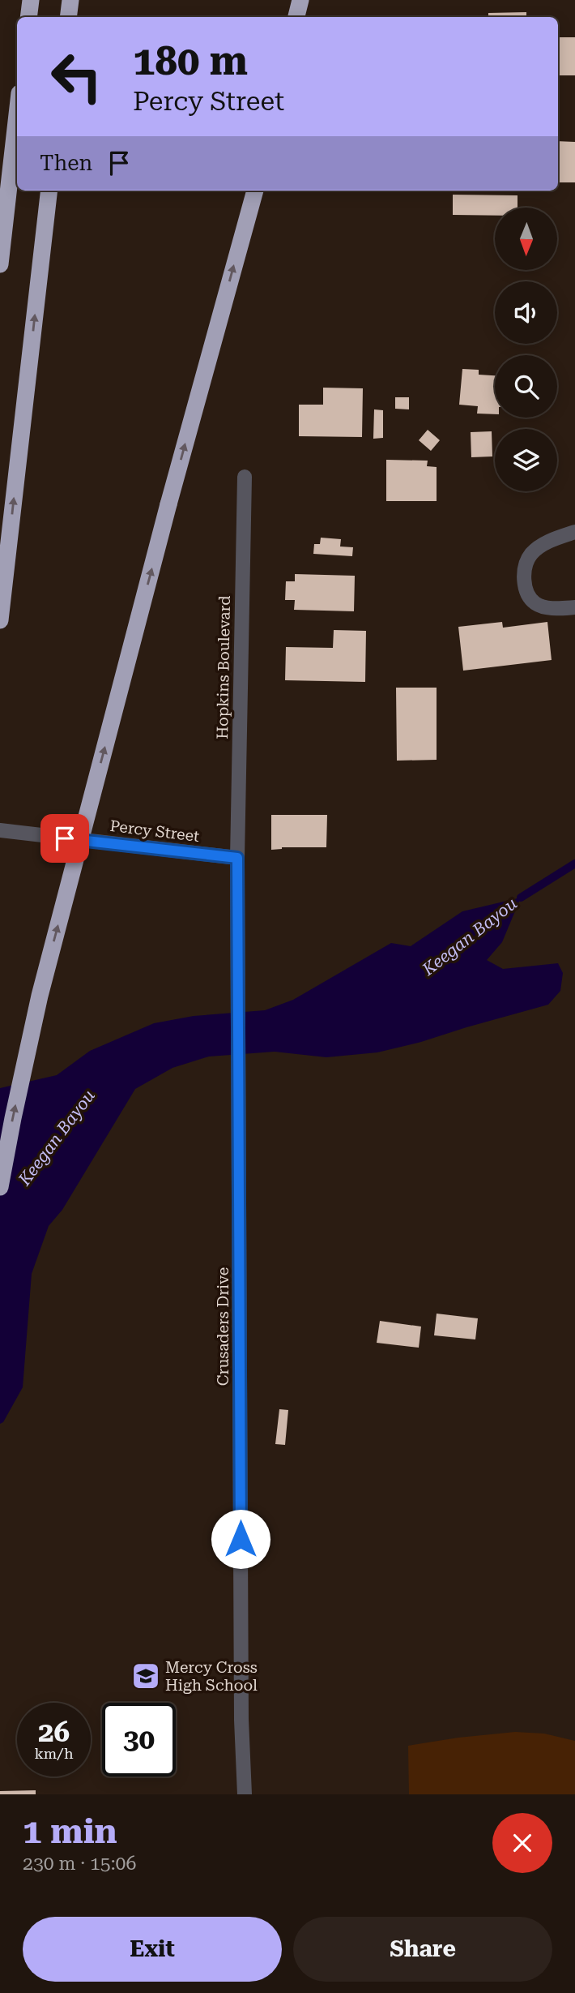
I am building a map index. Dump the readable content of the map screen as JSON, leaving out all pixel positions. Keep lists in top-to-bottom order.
{
  "streets": {
    "street": ["Hopkins Boulevard", "Percy Street", "Crusaders Drive"]
  },
  "crossings": [
    ["Hopkins Boulevard", "Percy Street"],
    ["Hopkins Boulevard", "Crusaders Drive"],
    ["Percy Street", "Crusaders Drive"]
  ],
  "water": ["Keegan Bayou"],
  "places": {
    "school or university": ["Mercy Cross High School"]
  },
  "north": "bottom",
  "page": {
    "turn": ["180 m", "Percy Street"],
    "then": "Then",
    "speed": "26 km/h",
    "limit": "30",
    "heading": ["1 min", "230 m · 15:06"],
    "buttons": ["Exit", "Share"]
  }
}
